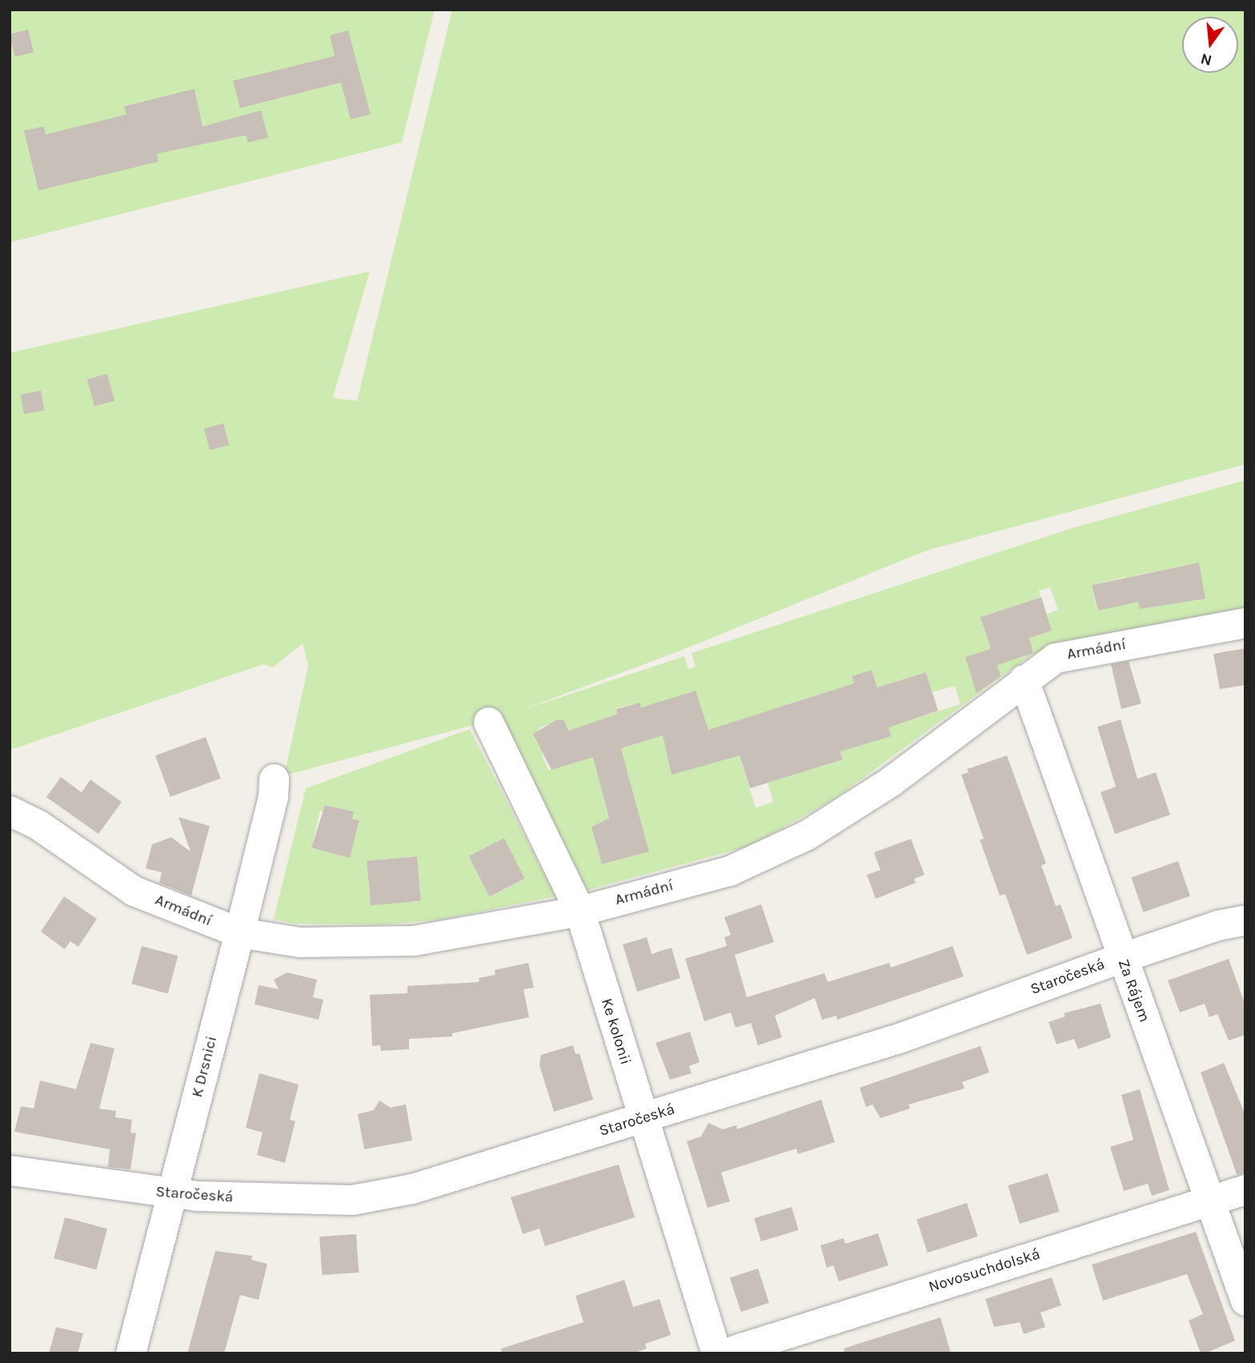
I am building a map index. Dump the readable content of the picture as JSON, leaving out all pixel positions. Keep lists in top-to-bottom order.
{
  "streets": {
    "street": [
      "Armádní",
      "Staročeská",
      "Za Rájem",
      "Ke kolonii",
      "K Drsnici",
      "Novosuchdolská"
    ]
  },
  "crossings": [
    ["Armádní", "Za Rájem"],
    ["Armádní", "Ke kolonii"],
    ["Armádní", "K Drsnici"],
    ["Staročeská", "Za Rájem"],
    ["Staročeská", "Ke kolonii"],
    ["Staročeská", "K Drsnici"],
    ["Za Rájem", "Novosuchdolská"]
  ],
  "north": "bottom"
}
